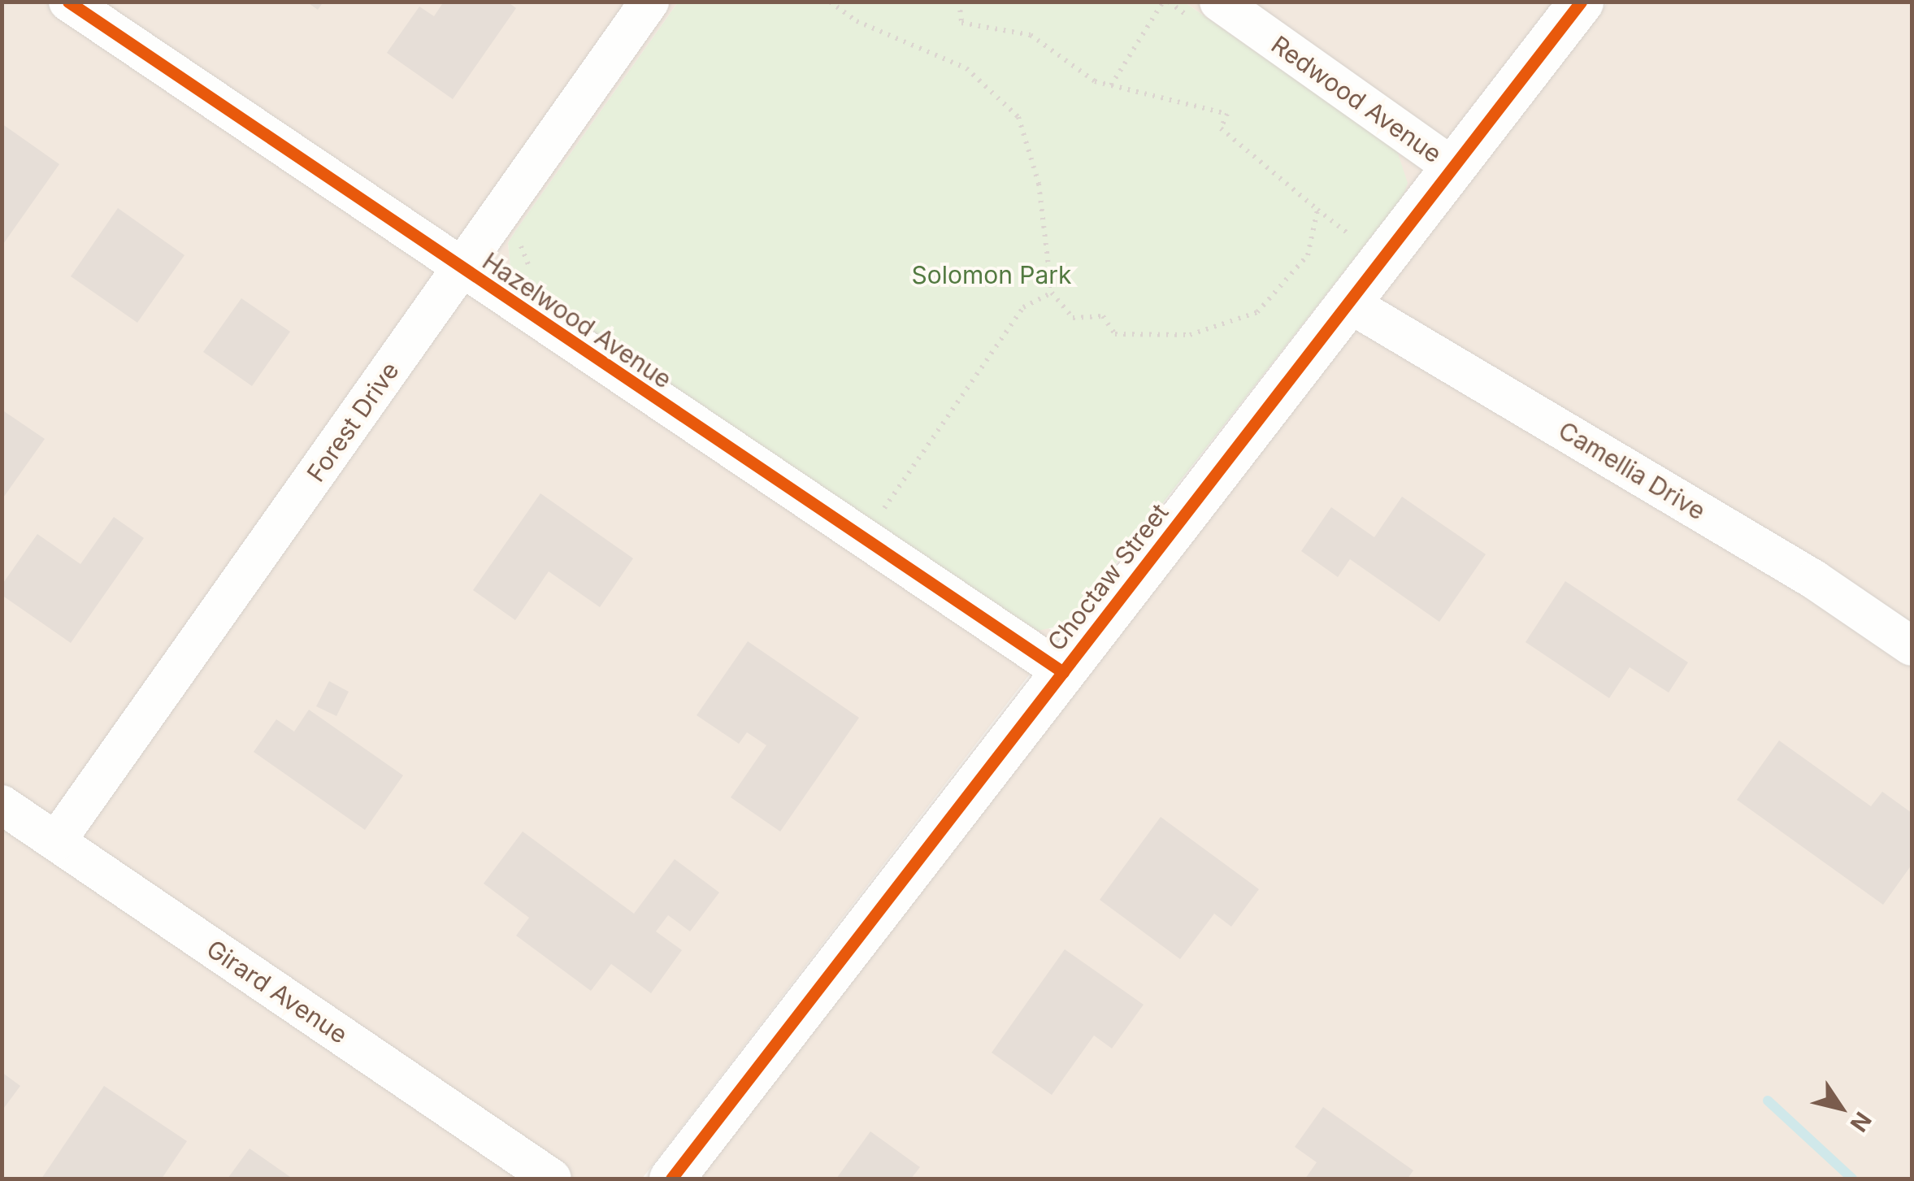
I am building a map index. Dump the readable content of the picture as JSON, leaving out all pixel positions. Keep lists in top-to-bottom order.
{
  "streets": {
    "street": [
      "Redwood Avenue",
      "Hazelwood Avenue",
      "Forest Drive",
      "Camellia Drive",
      "Choctaw Street",
      "Girard Avenue"
    ]
  },
  "crossings": [
    ["Redwood Avenue", "Choctaw Street"],
    ["Hazelwood Avenue", "Forest Drive"],
    ["Hazelwood Avenue", "Choctaw Street"],
    ["Forest Drive", "Girard Avenue"],
    ["Camellia Drive", "Choctaw Street"]
  ],
  "parks": ["Solomon Park"],
  "north": "bottom right"
}
